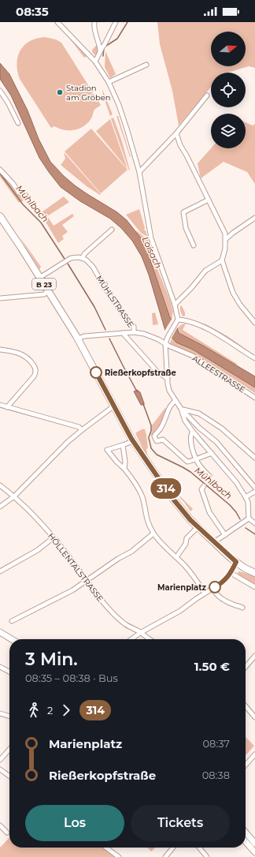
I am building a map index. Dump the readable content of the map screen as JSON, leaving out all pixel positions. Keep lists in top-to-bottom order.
{
  "streets": {
    "main road": ["B 23"],
    "street": ["MÜHLSTRASSE", "ALLEESTRASSE", "HÖLLENTALSTRASSE"]
  },
  "crossings": [
    ["B 23", "ALLEESTRASSE"],
    ["MÜHLSTRASSE", "ALLEESTRASSE"]
  ],
  "water": ["Mühlbach", "Loisach"],
  "places": ["Stadion am Gröben", "Rießerkopfstraße", "Marienplatz"],
  "lines": ["bus line 314"],
  "north": "right",
  "page": {
    "status": "08:35",
    "on_map": "314",
    "heading": ["3 Min.", "08:35 – 08:38 · Bus", "1.50 €"],
    "legs": ["2", "314"],
    "list": [
      {
        "name": "Marienplatz",
        "value": "08:37"
      },
      {
        "name": "Rießerkopfstraße",
        "value": "08:38"
      }
    ],
    "buttons": ["Los", "Tickets"]
  }
}
